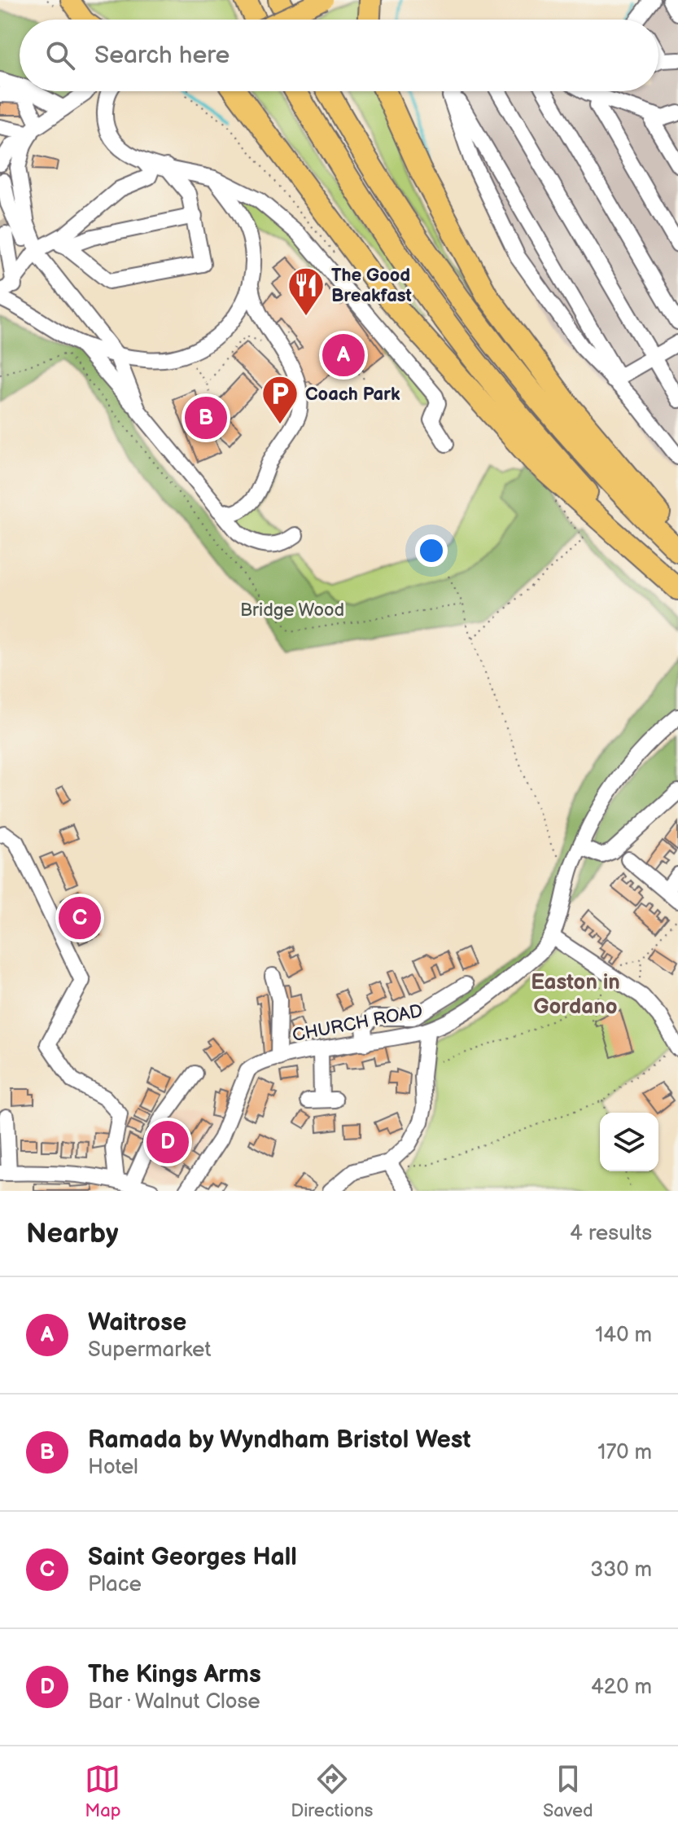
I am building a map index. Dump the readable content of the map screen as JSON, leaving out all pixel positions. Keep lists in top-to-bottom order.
{
  "streets": {
    "street": ["CHURCH ROAD"]
  },
  "districts": ["Easton in Gordano"],
  "parks": ["Bridge Wood"],
  "places": {
    "restaurant": ["The Good Breakfast"],
    "parking": ["Coach Park"]
  },
  "page": {
    "search": "Search here",
    "pins": [
      "A",
      "B",
      "C",
      "D"
    ],
    "heading": ["Nearby", "4 results"],
    "list": [
      {
        "mark": "A",
        "name": "Waitrose",
        "note": "Supermarket",
        "value": "140 m"
      },
      {
        "mark": "B",
        "name": "Ramada by Wyndham Bristol West",
        "note": "Hotel",
        "value": "170 m"
      },
      {
        "mark": "C",
        "name": "Saint Georges Hall",
        "note": "Place",
        "value": "330 m"
      },
      {
        "mark": "D",
        "name": "The Kings Arms",
        "note": "Bar · Walnut Close",
        "value": "420 m"
      }
    ],
    "nav": ["Map", "Directions", "Saved"]
  }
}
